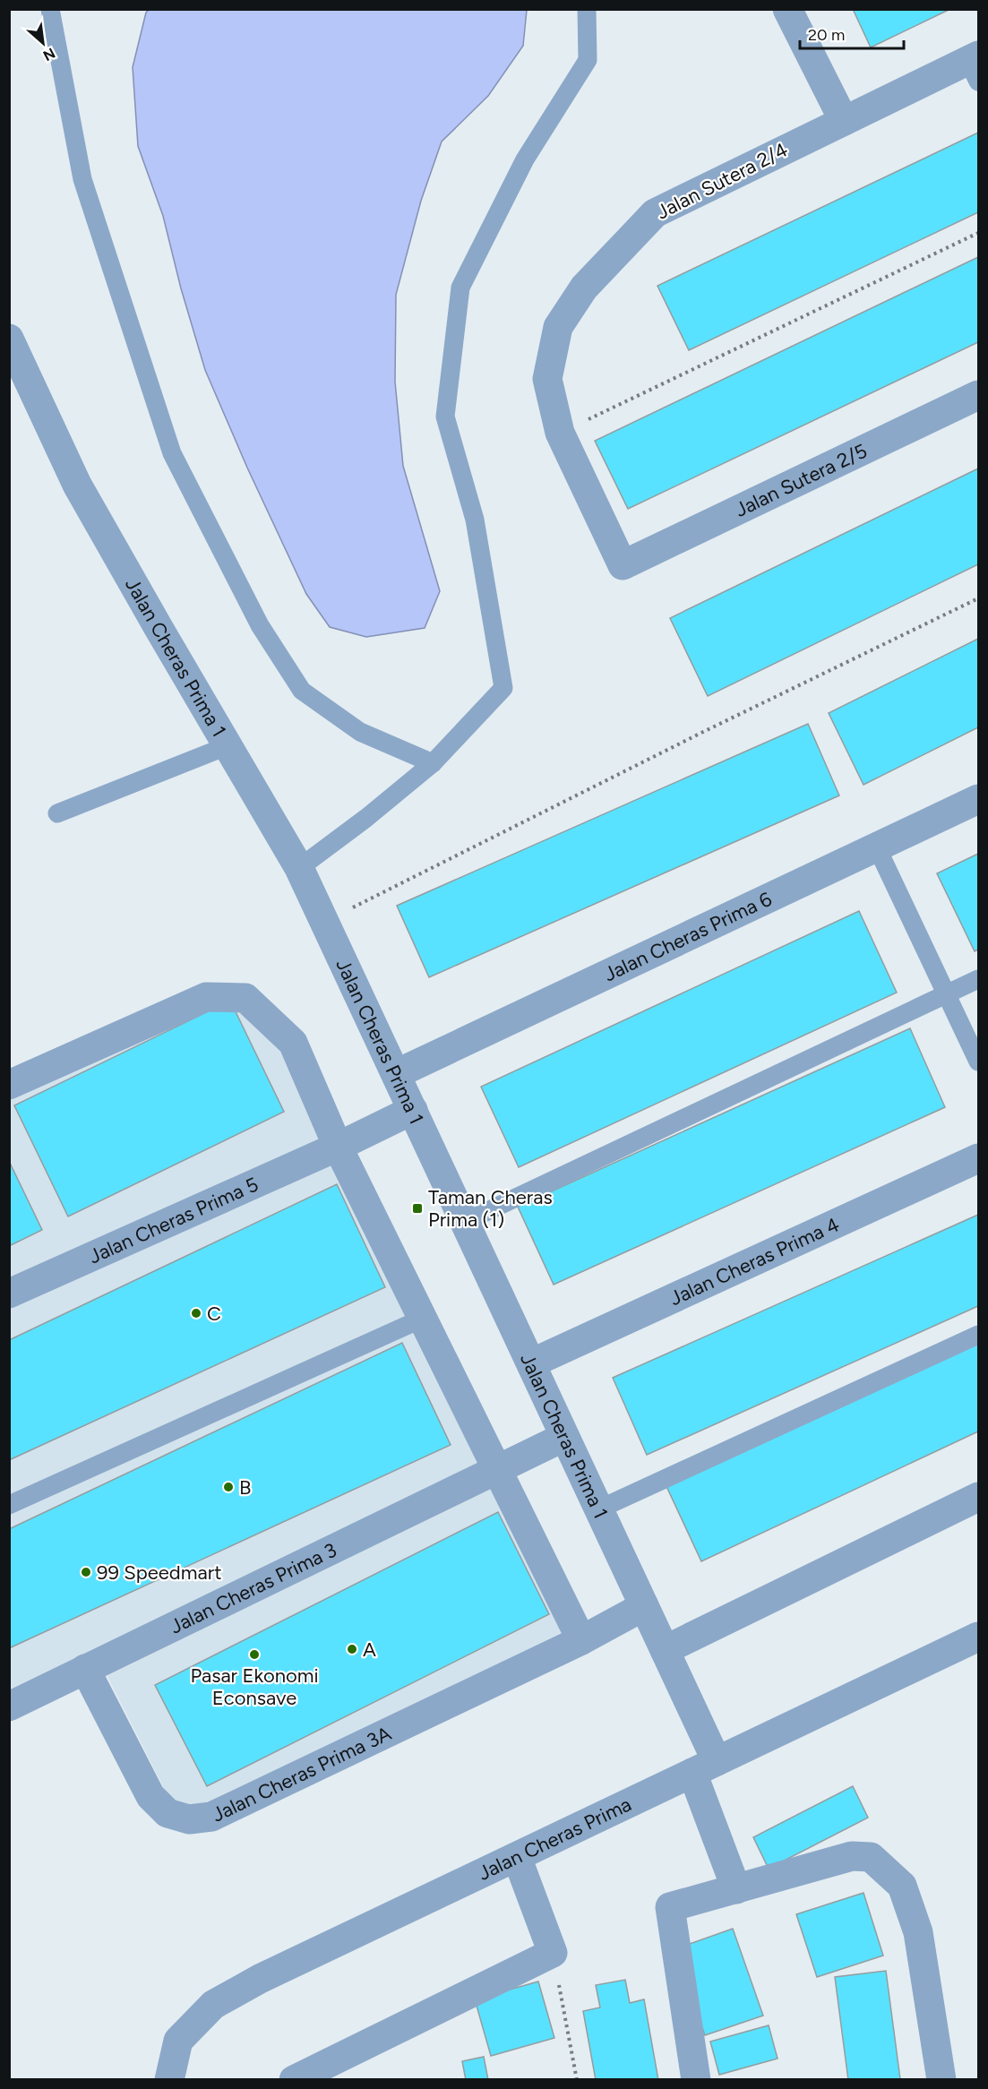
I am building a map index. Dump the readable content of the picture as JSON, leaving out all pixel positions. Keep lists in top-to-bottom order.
{
  "streets": {
    "street": [
      "Jalan Sutera 2/4",
      "Jalan Sutera 2/5",
      "Jalan Cheras Prima 1",
      "Jalan Cheras Prima 6",
      "Jalan Cheras Prima 5",
      "Jalan Cheras Prima 4",
      "Jalan Cheras Prima 3",
      "Jalan Cheras Prima 3A",
      "Jalan Cheras Prima"
    ]
  },
  "crossings": [
    ["Jalan Sutera 2/4", "Jalan Sutera 2/5"],
    ["Jalan Cheras Prima 1", "Jalan Cheras Prima 6"],
    ["Jalan Cheras Prima 1", "Jalan Cheras Prima 5"],
    ["Jalan Cheras Prima 1", "Jalan Cheras Prima 4"],
    ["Jalan Cheras Prima 1", "Jalan Cheras Prima 3"],
    ["Jalan Cheras Prima 1", "Jalan Cheras Prima 3A"],
    ["Jalan Cheras Prima 1", "Jalan Cheras Prima"],
    ["Jalan Cheras Prima 3", "Jalan Cheras Prima 3A"]
  ],
  "places": {
    "transit": ["Taman Cheras Prima (1)"],
    "other": [
      "C",
      "B",
      "99 Speedmart",
      "A",
      "Pasar Ekonomi Econsave"
    ]
  },
  "scale_bar": "20 m",
  "north": "bottom right"
}
